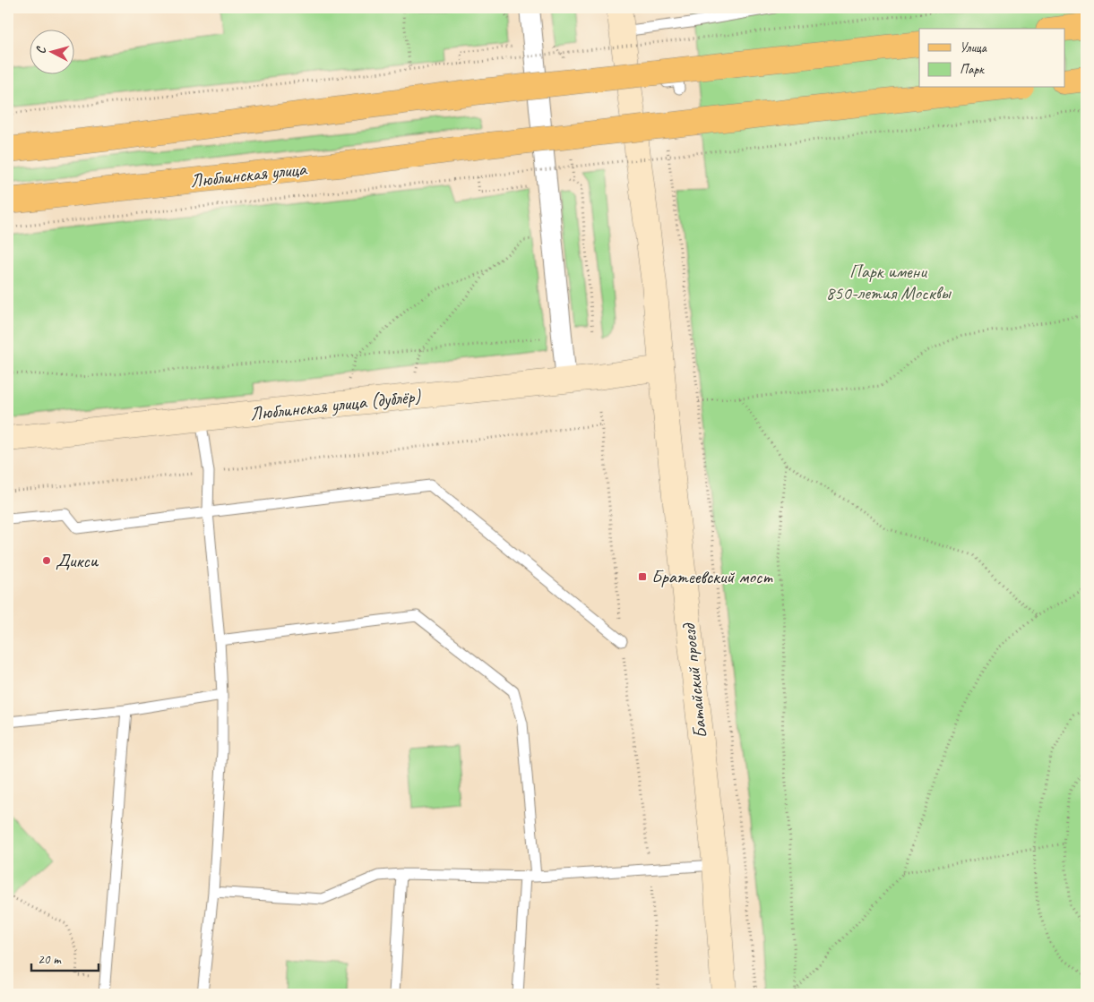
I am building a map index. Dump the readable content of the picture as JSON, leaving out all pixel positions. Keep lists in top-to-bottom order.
{
  "streets": {
    "main road": ["Люблинская улица", "Люблинская улица (дублёр)", "Батайский проезд"]
  },
  "crossings": [
    ["Люблинская улица (дублёр)", "Батайский проезд"]
  ],
  "parks": ["Парк имени 850-летия Москвы"],
  "places": {
    "other": ["Дикси"],
    "transit": ["Братеевский мост"]
  },
  "legend": ["Улица", "Парк"],
  "scale_bar": "20 m",
  "north": "left"
}
